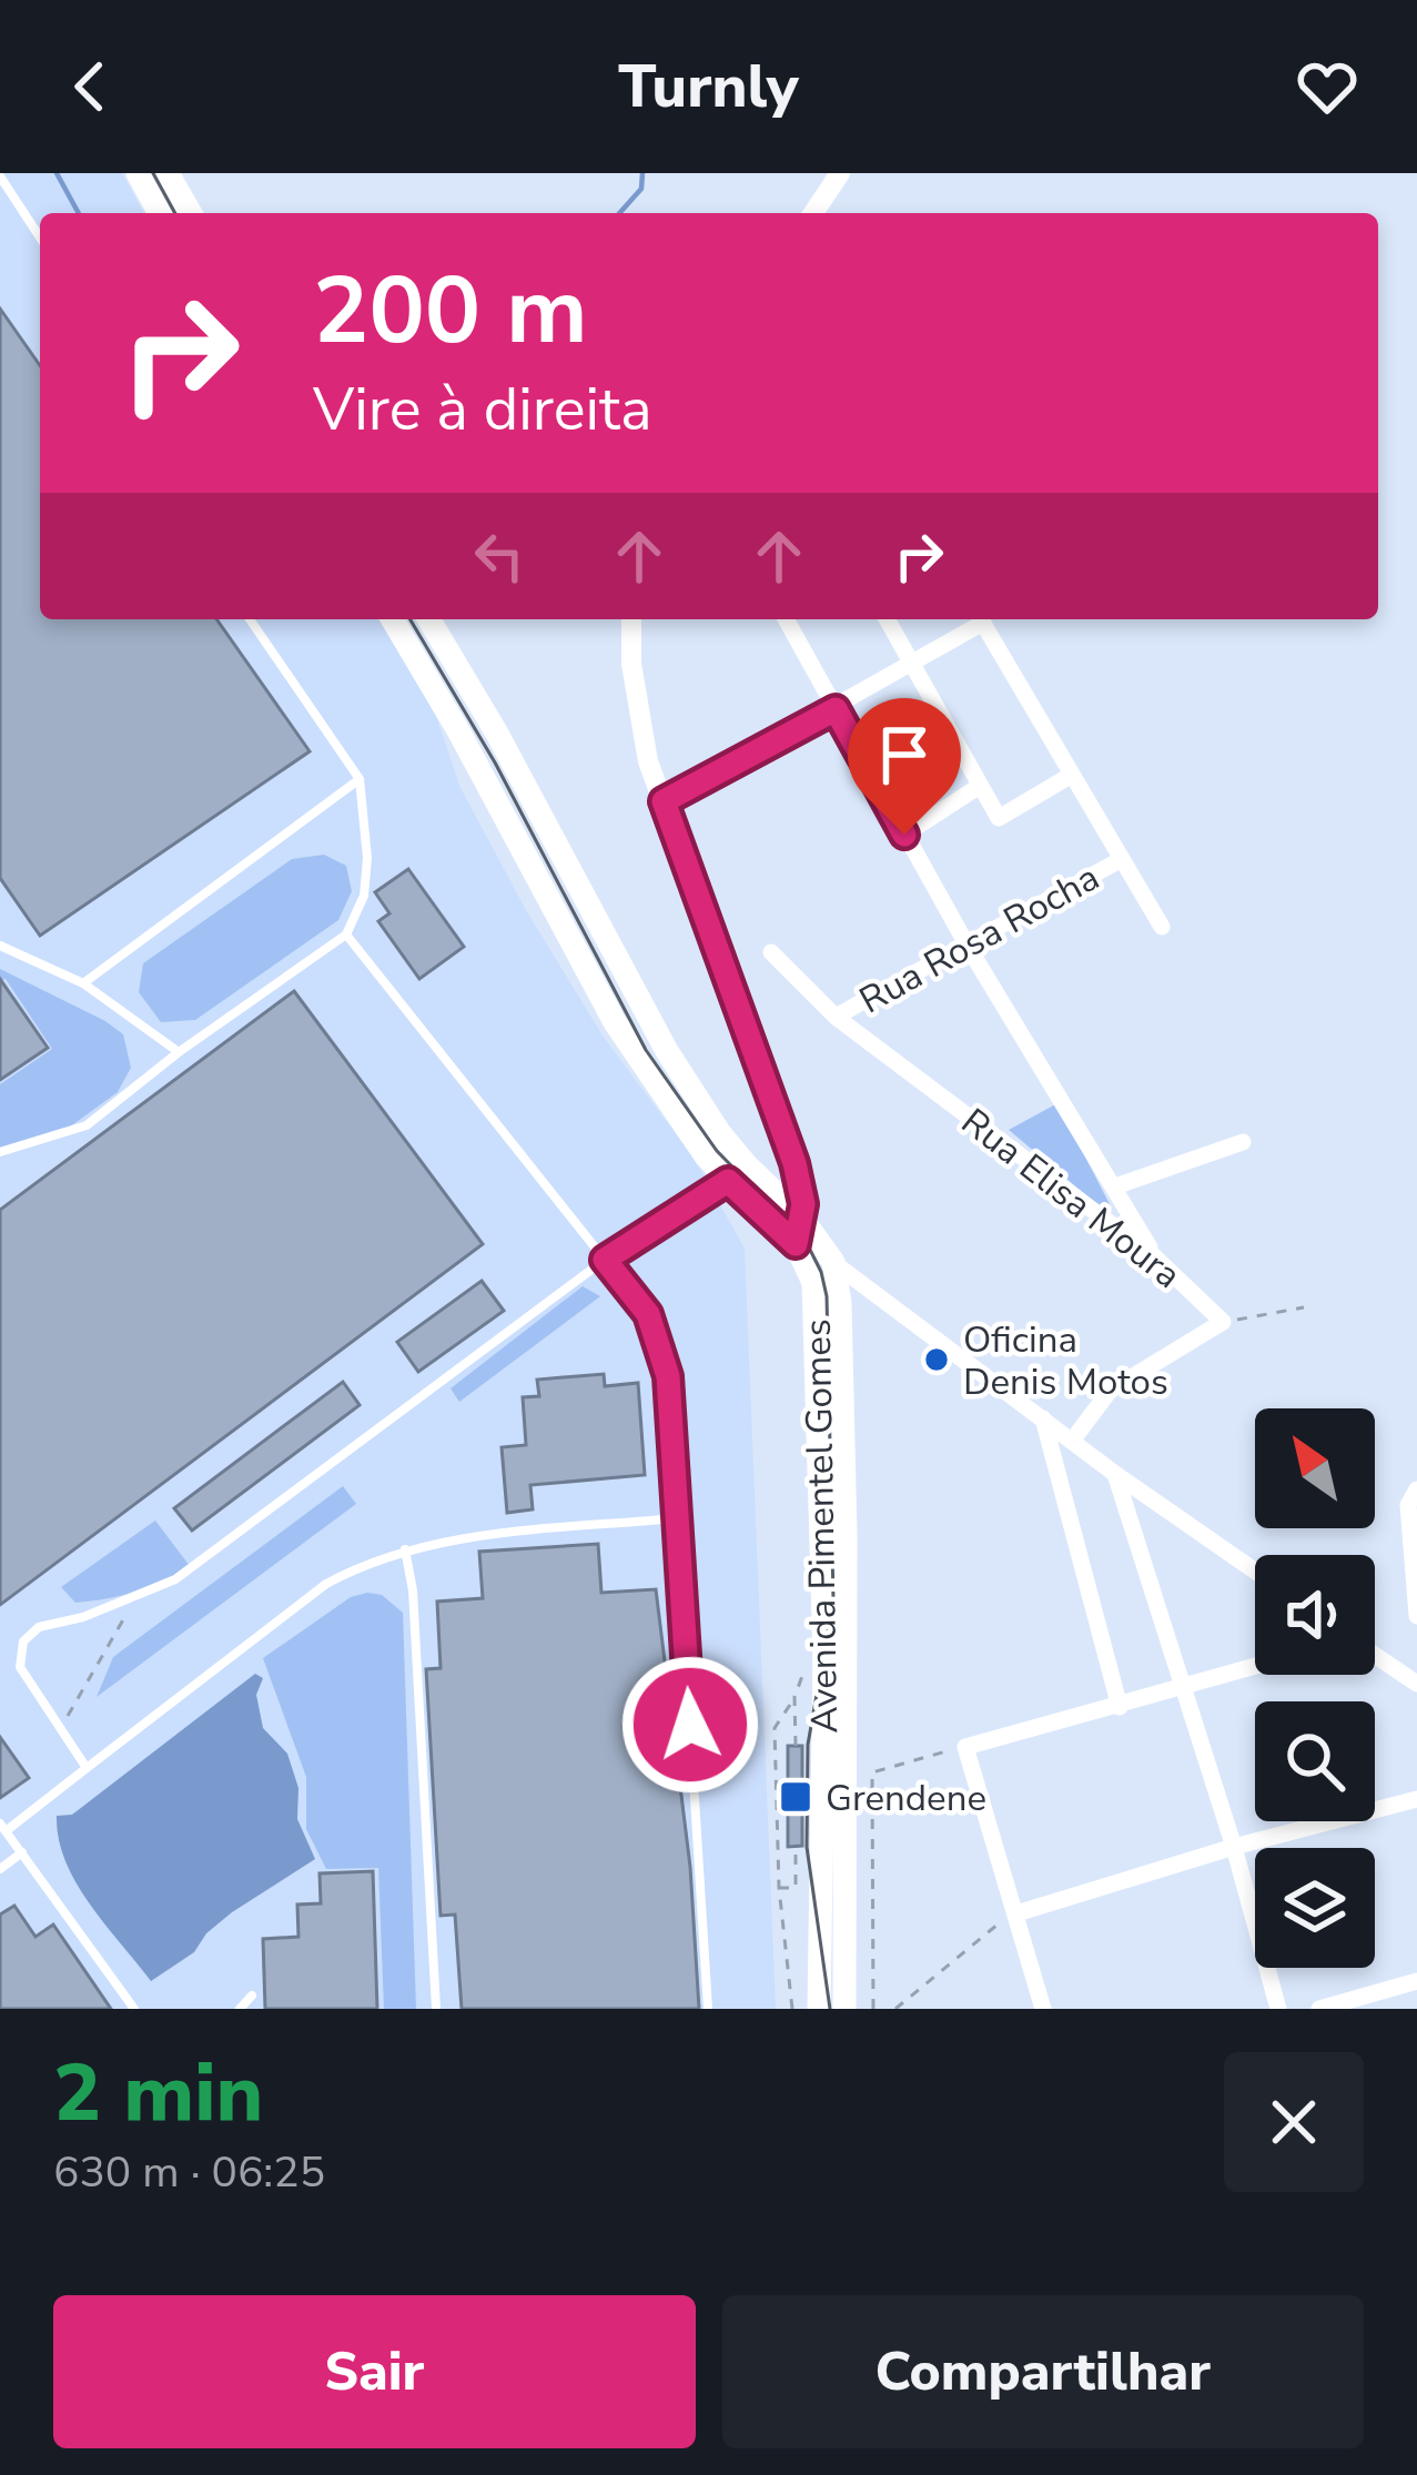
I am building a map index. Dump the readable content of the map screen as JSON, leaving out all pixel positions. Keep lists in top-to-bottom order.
{
  "streets": {
    "main road": ["Avenida Pimentel Gomes"],
    "street": ["Rua Rosa Rocha", "Rua Elisa Moura"]
  },
  "crossings": [
    ["Rua Rosa Rocha", "Rua Elisa Moura"]
  ],
  "places": {
    "other": ["Oficina Denis Motos"],
    "transit": ["Grendene"]
  },
  "north": "top left",
  "page": {
    "header": "Turnly",
    "turn": ["200 m", "Vire à direita"],
    "heading": ["2 min", "630 m · 06:25"],
    "buttons": ["Sair", "Compartilhar"]
  }
}
